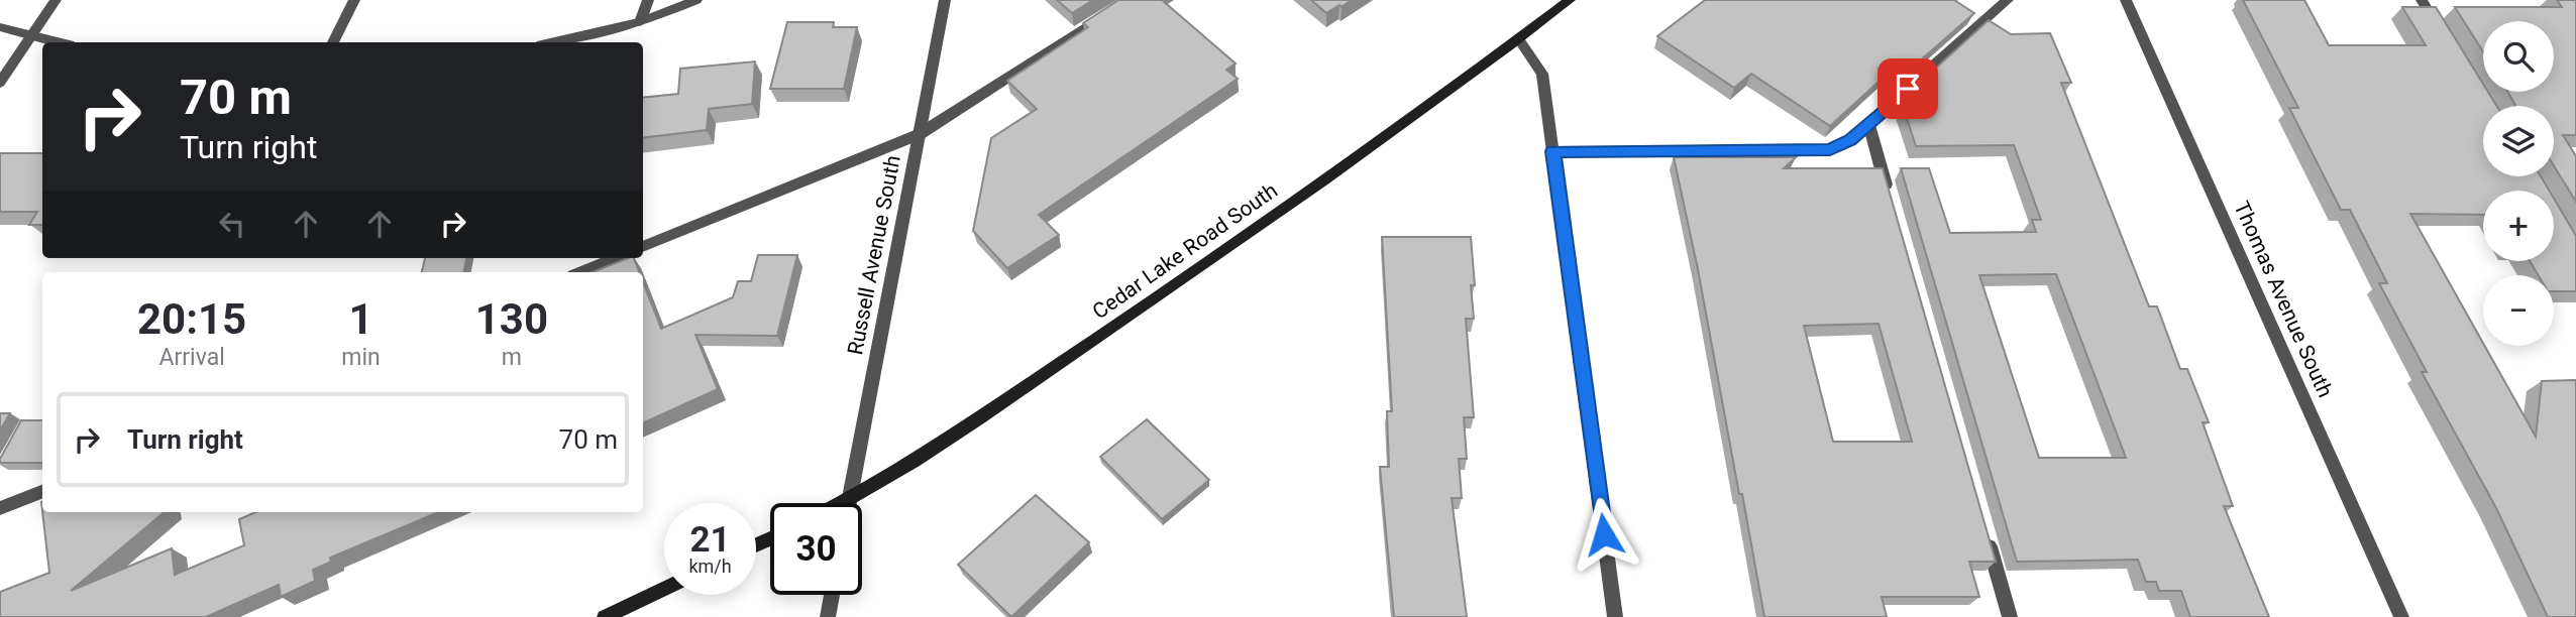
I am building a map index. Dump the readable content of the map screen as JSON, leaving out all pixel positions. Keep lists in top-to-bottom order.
{
  "streets": {
    "street": ["Cedar Lake Road South", "Russell Avenue South", "Thomas Avenue South"]
  },
  "crossings": [
    ["Cedar Lake Road South", "Russell Avenue South"]
  ],
  "page": {
    "map_buttons": ["+", "−"],
    "turn": ["70 m", "Turn right"],
    "eta": [
      "20:15",
      "Arrival",
      "1",
      "min",
      "130",
      "m"
    ],
    "list": [
      {
        "name": "Turn right",
        "value": "70 m"
      }
    ],
    "speed": "21 km/h",
    "limit": "30"
  }
}
